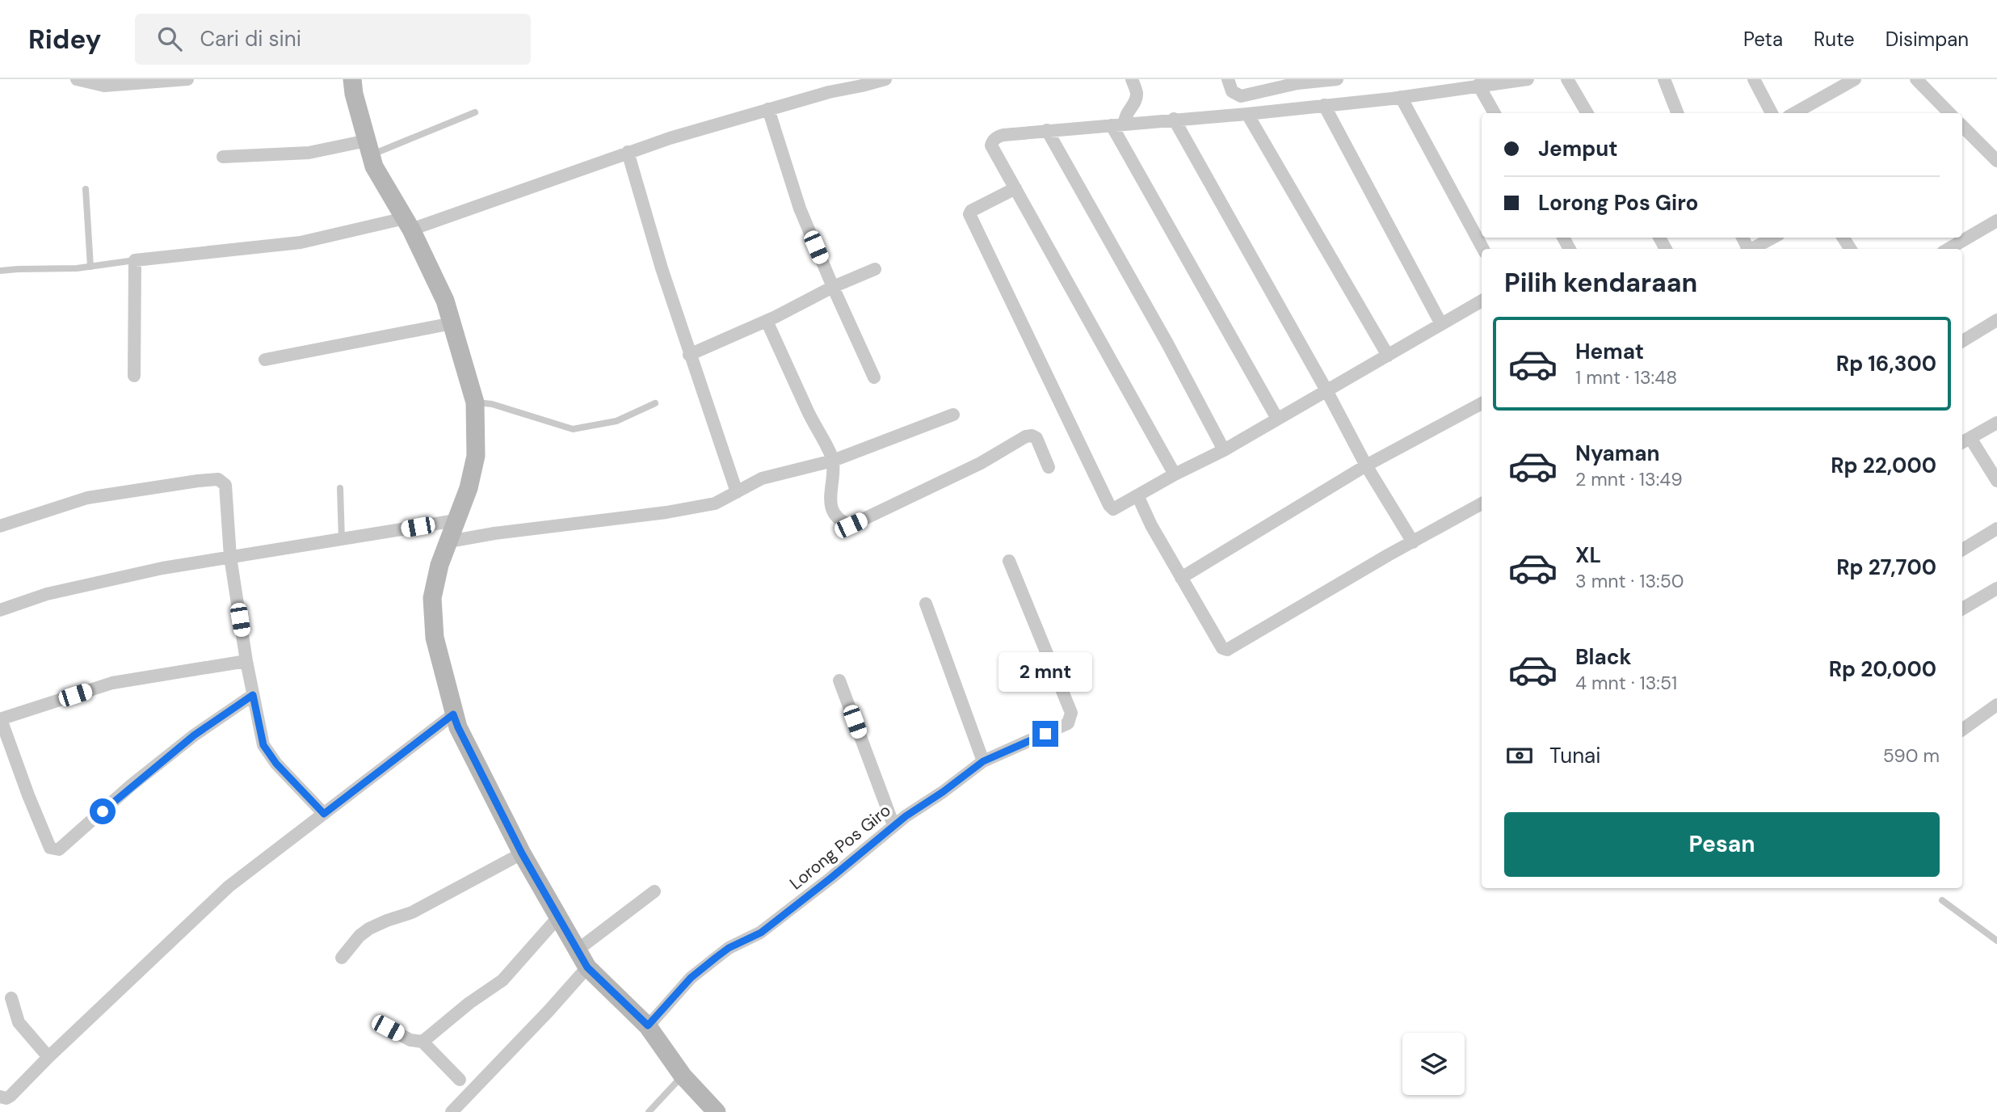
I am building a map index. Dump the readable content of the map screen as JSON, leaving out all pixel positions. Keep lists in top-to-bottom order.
{
  "streets": {
    "street": ["Lorong Pos Giro"]
  },
  "page": {
    "header": "Ridey",
    "search": "Cari di sini",
    "nav": ["Peta", "Rute", "Disimpan"],
    "banner": ["Jemput", "Lorong Pos Giro"],
    "heading": "Pilih kendaraan",
    "list": [
      {
        "name": "Hemat",
        "note": "1 mnt · 13:48",
        "value": "Rp 16,300"
      },
      {
        "name": "Nyaman",
        "note": "2 mnt · 13:49",
        "value": "Rp 22,000"
      },
      {
        "name": "XL",
        "note": "3 mnt · 13:50",
        "value": "Rp 27,700"
      },
      {
        "name": "Black",
        "note": "4 mnt · 13:51",
        "value": "Rp 20,000"
      }
    ],
    "bubble": "2 mnt",
    "pay": ["Tunai", "590 m"],
    "buttons": "Pesan"
  }
}
